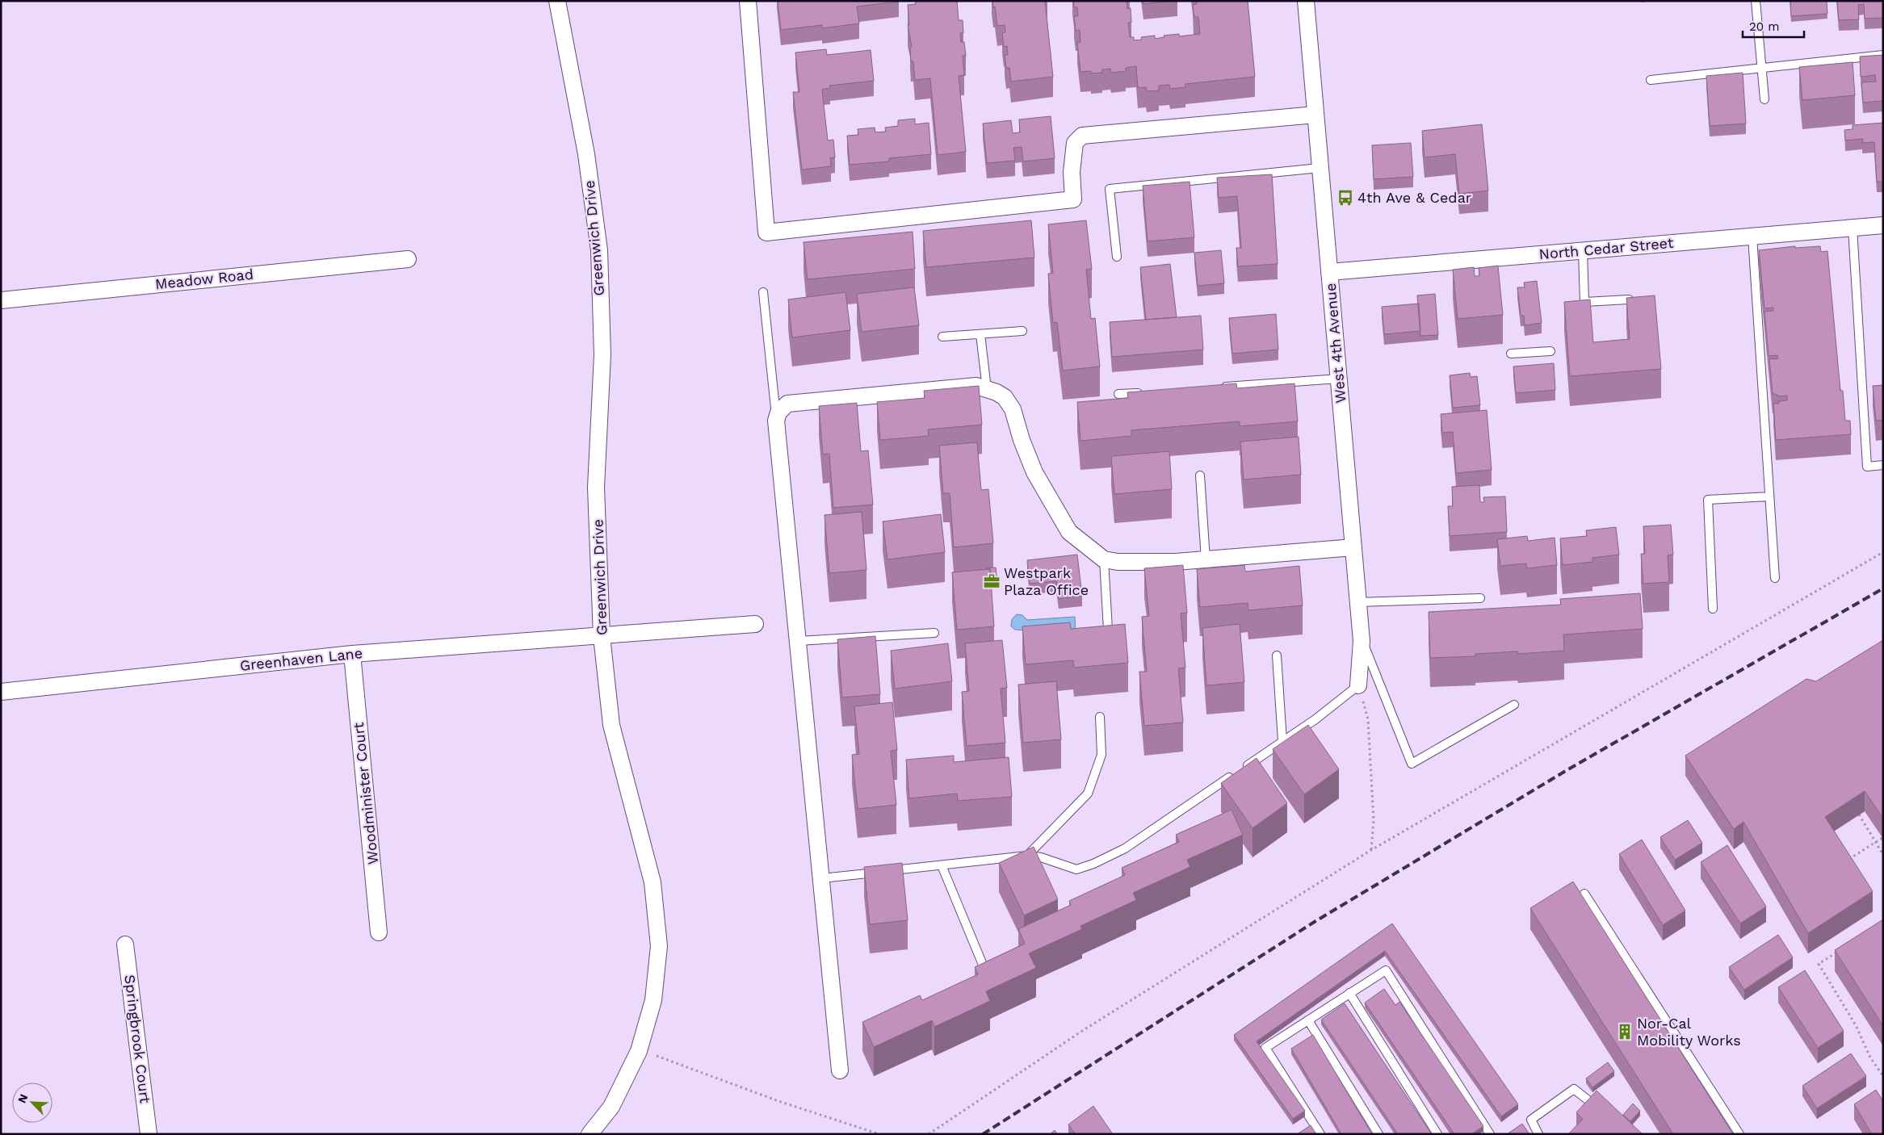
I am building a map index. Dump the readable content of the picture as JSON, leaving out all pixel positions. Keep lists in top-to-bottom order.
{
  "streets": {
    "street": [
      "Greenwich Drive",
      "North Cedar Street",
      "Meadow Road",
      "West 4th Avenue",
      "Greenhaven Lane",
      "Woodminister Court",
      "Springbrook Court"
    ]
  },
  "crossings": [
    ["Greenwich Drive", "Greenhaven Lane"],
    ["North Cedar Street", "West 4th Avenue"],
    ["Greenhaven Lane", "Woodminister Court"]
  ],
  "places": {
    "bus stop": ["4th Ave & Cedar"],
    "office": ["Westpark Plaza Office"],
    "building": ["Nor-Cal Mobility Works"]
  },
  "scale_bar": "20 m",
  "north": "top left"
}
